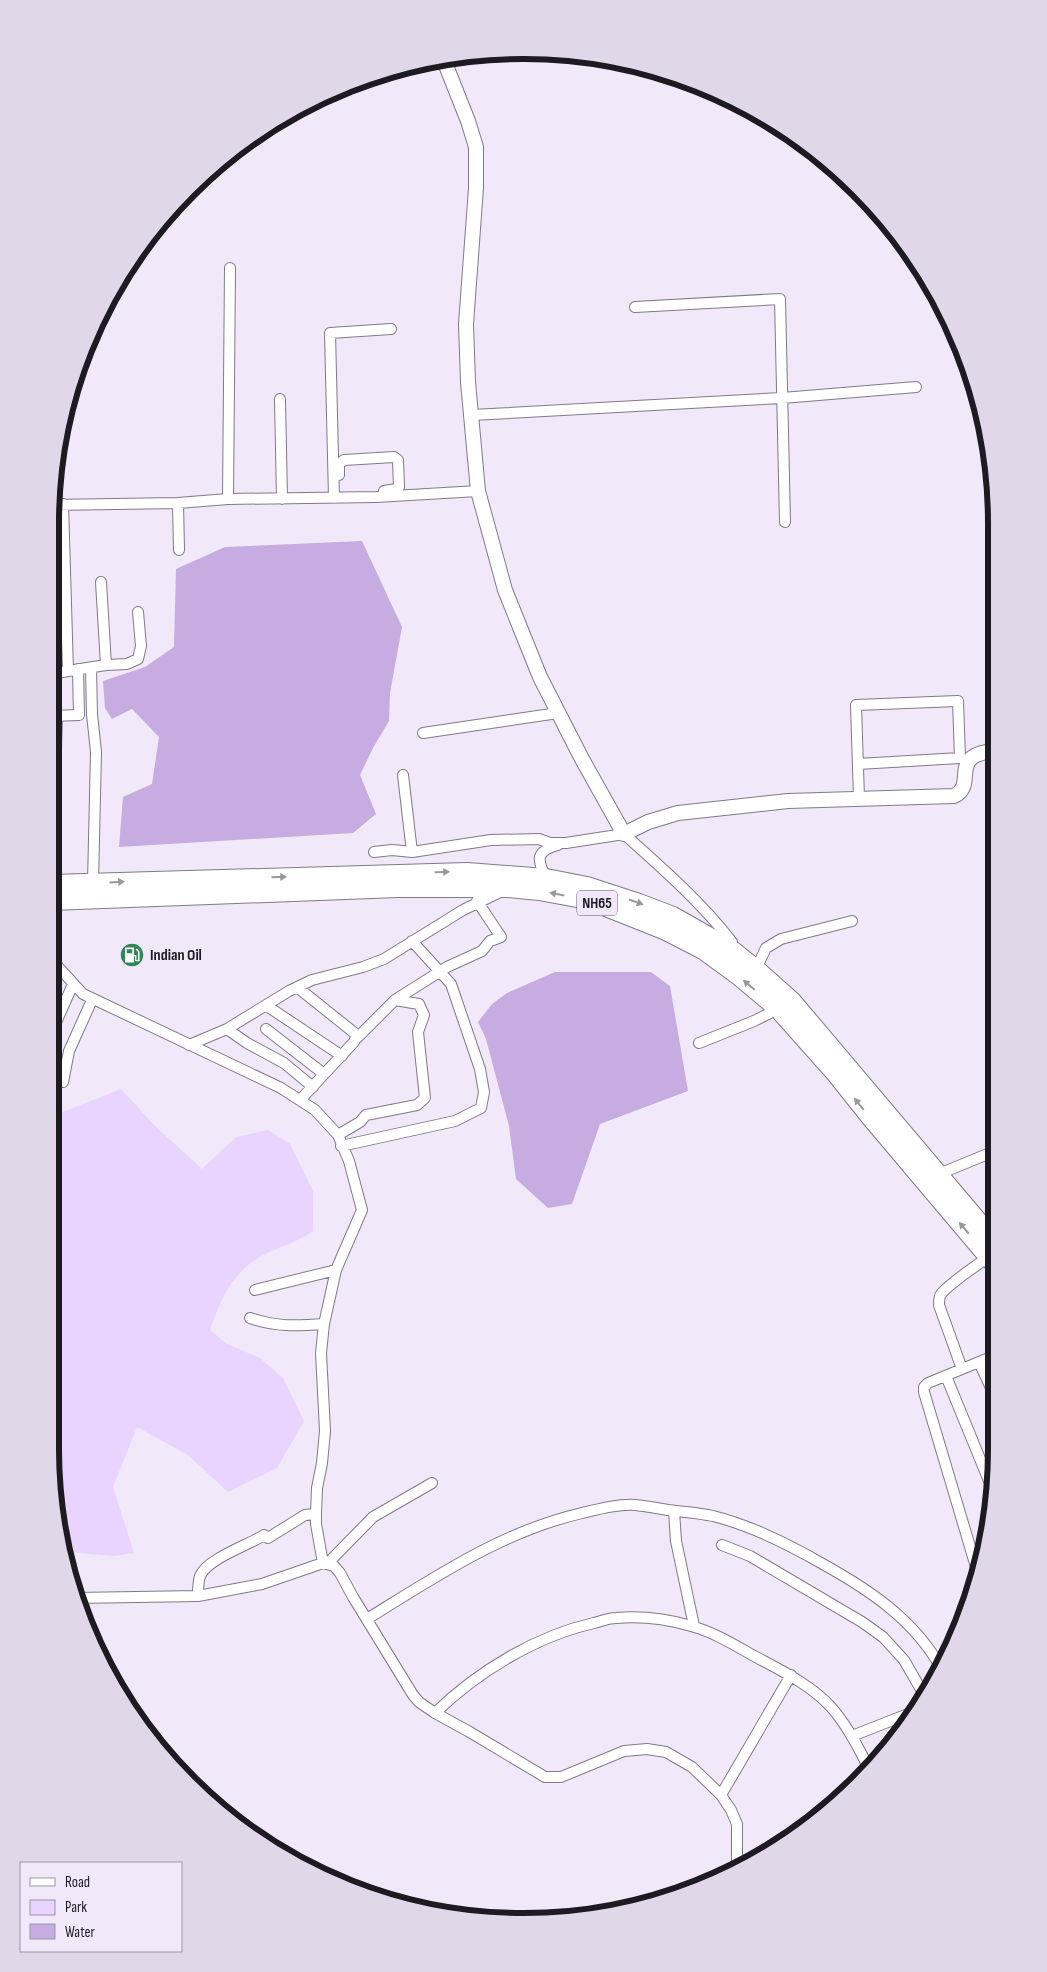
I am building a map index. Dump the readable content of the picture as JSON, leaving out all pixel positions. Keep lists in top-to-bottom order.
{
  "streets": {
    "highway": ["NH65"]
  },
  "places": {
    "fuel station": ["Indian Oil"]
  },
  "legend": ["Road", "Park", "Water"]
}
